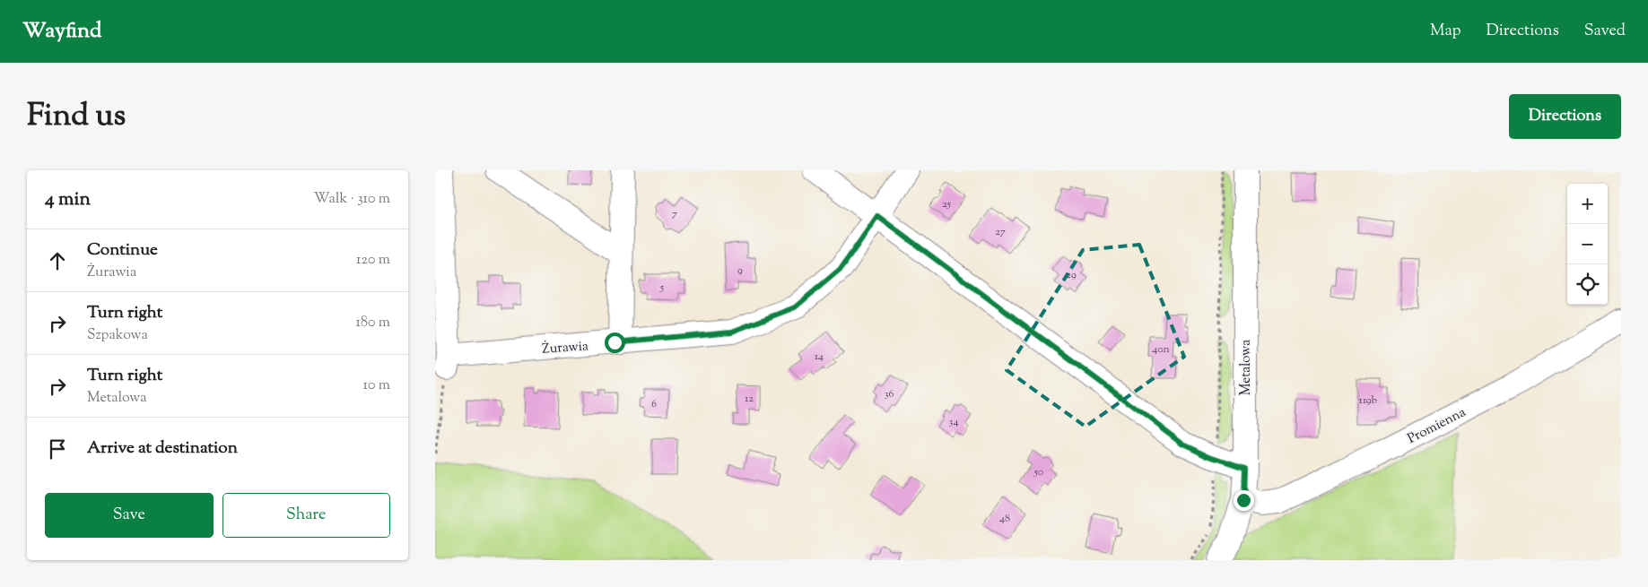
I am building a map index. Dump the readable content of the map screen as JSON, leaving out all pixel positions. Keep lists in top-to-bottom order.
{
  "streets": {
    "street": ["Żurawia", "Metalowa", "Promienna"]
  },
  "crossings": [
    ["Metalowa", "Promienna"]
  ],
  "house_numbers": [
    "25",
    "7",
    "27",
    "9",
    "29",
    "5",
    "40n",
    "14",
    "36",
    "12",
    "119b",
    "6",
    "34",
    "50",
    "48"
  ],
  "page": {
    "header": "Wayfind",
    "nav": ["Map", "Directions", "Saved"],
    "title": "Find us",
    "buttons": [
      "Directions",
      ["Save", "Share"]
    ],
    "heading": ["4 min", "Walk · 310 m"],
    "map_buttons": ["+", "−"],
    "list": [
      ["Continue", "Żurawia", "120 m"],
      ["Turn right", "Szpakowa", "180 m"],
      ["Turn right", "Metalowa", "10 m"],
      "Arrive at destination"
    ]
  }
}
